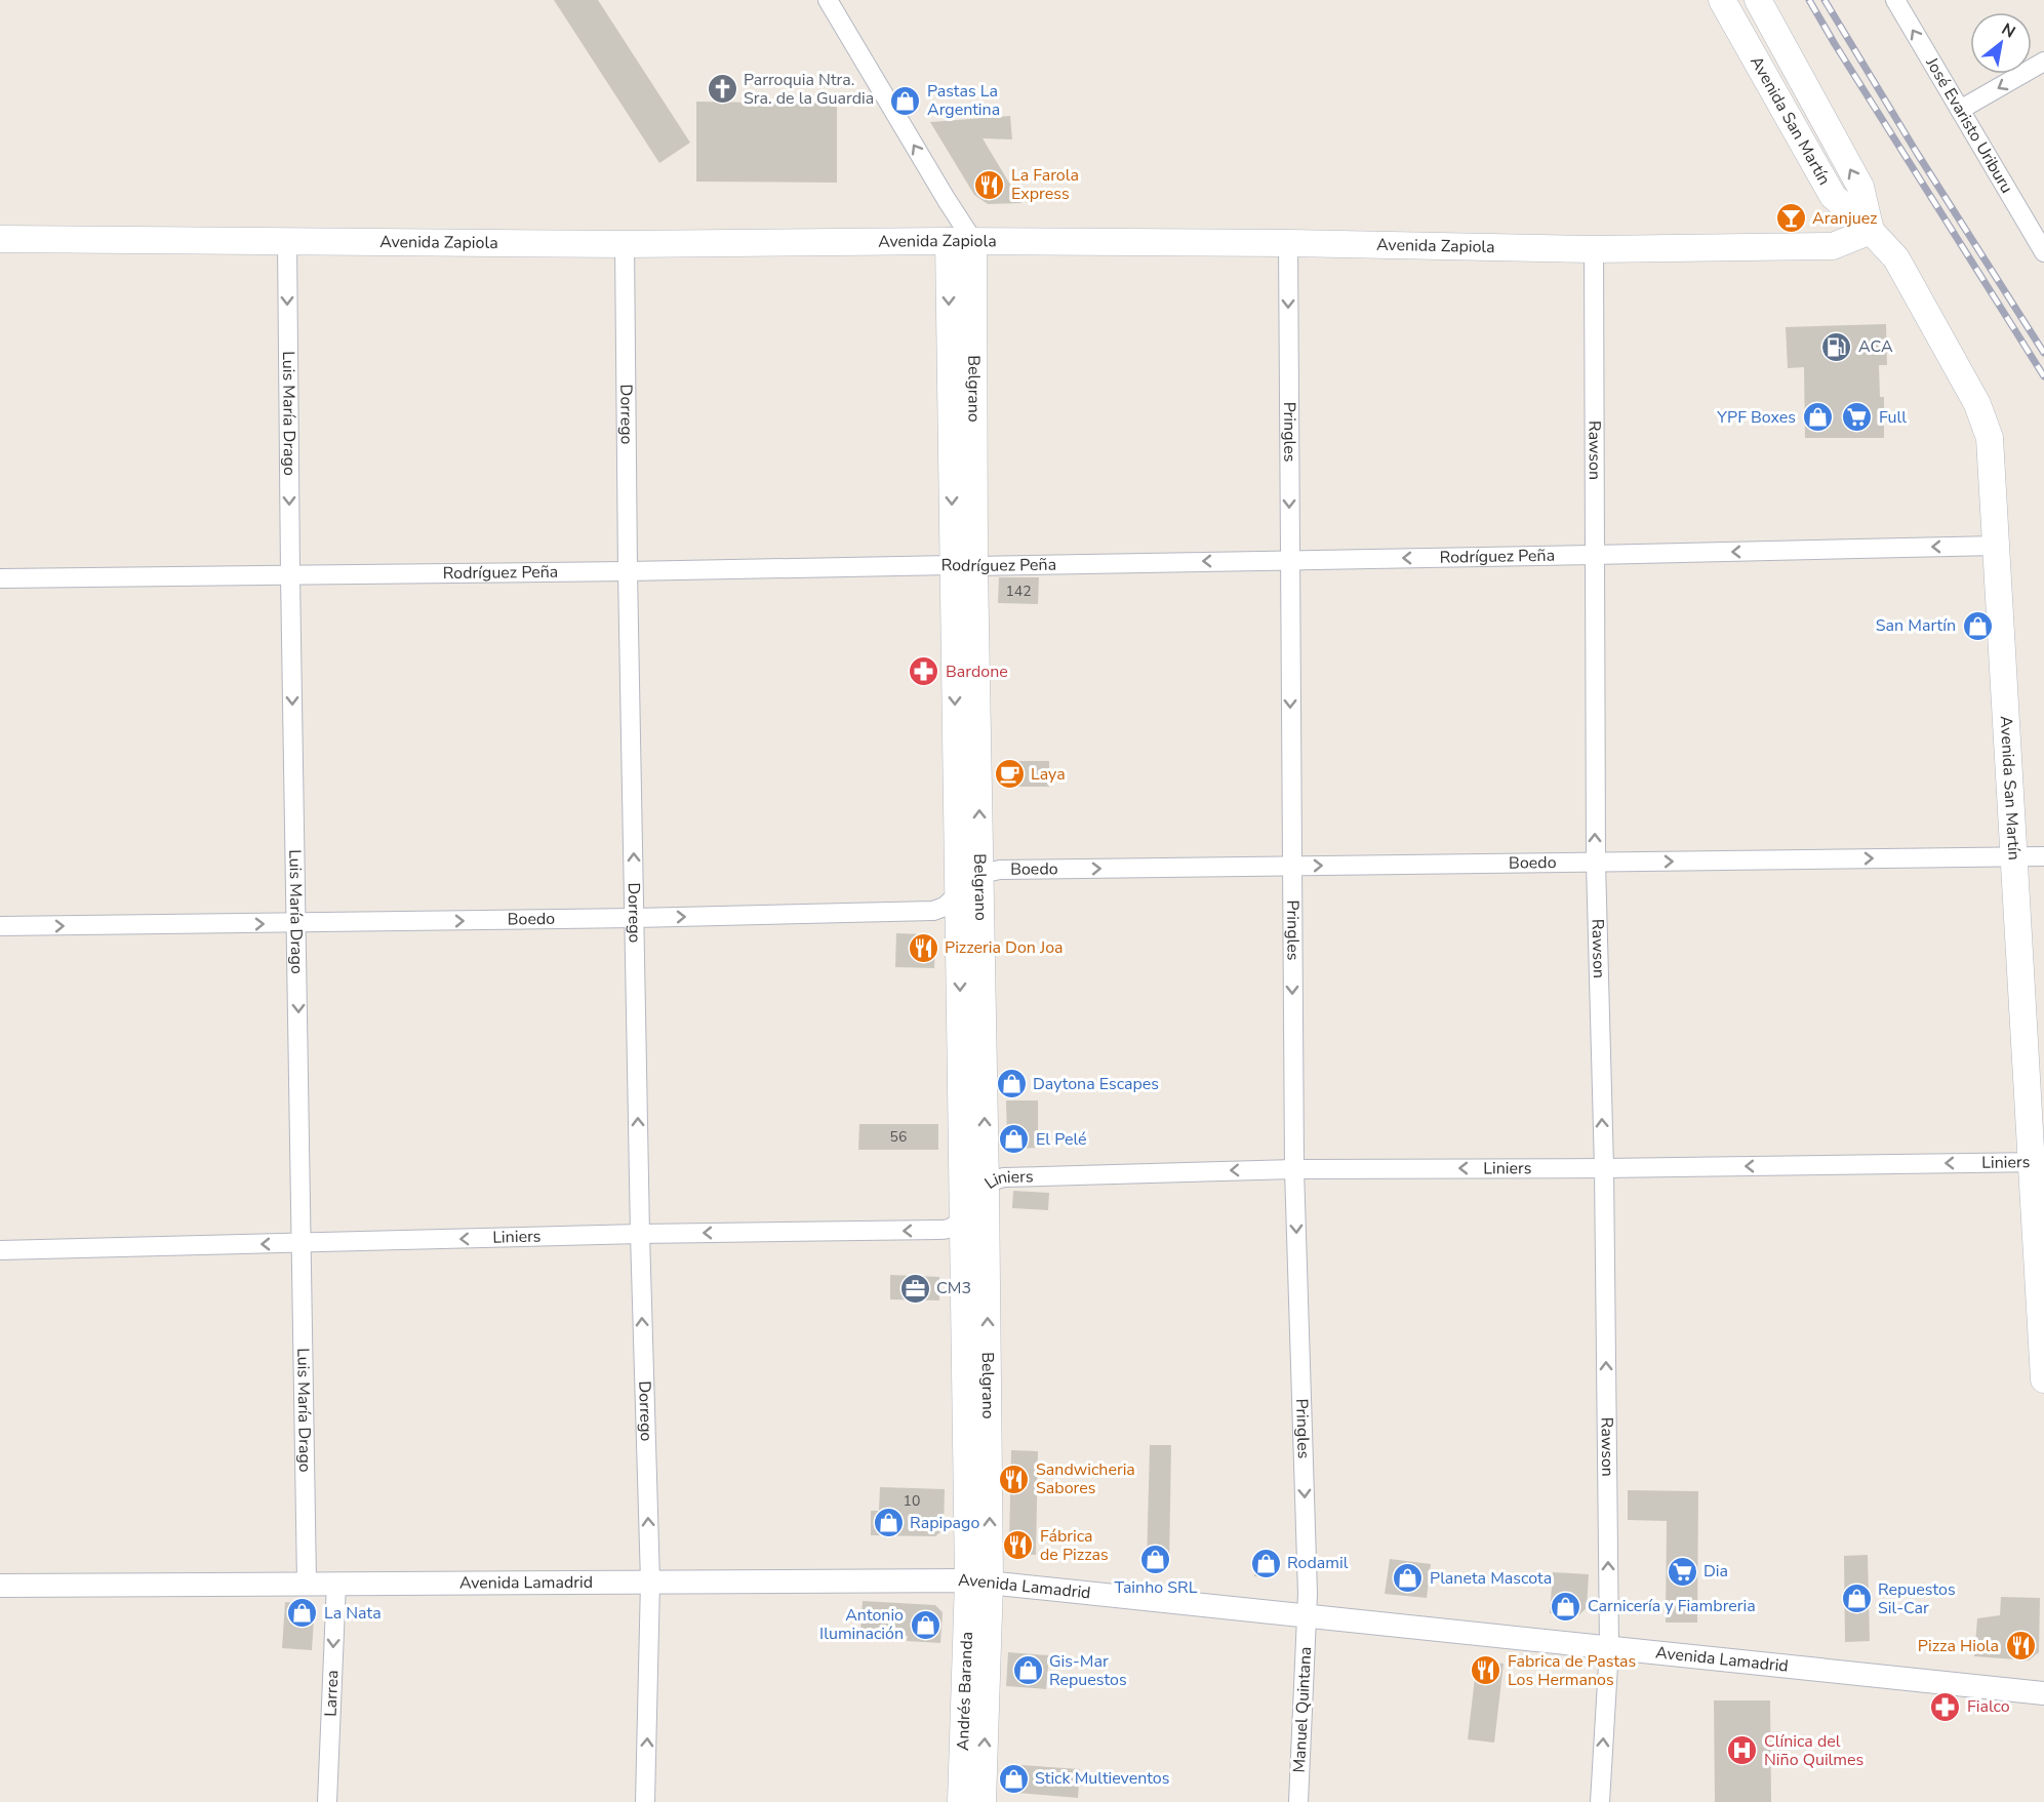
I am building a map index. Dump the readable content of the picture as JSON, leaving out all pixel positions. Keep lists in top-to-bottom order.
{
  "streets": {
    "main road": [
      "Avenida San Martín",
      "Avenida Zapiola",
      "Belgrano",
      "Andrés Baranda"
    ],
    "street": [
      "José Evaristo Uriburu",
      "Luis María Drago",
      "Dorrego",
      "Pringles",
      "Rawson",
      "Rodríguez Peña",
      "Boedo",
      "Liniers",
      "Avenida Lamadrid",
      "Larrea",
      "Manuel Quintana"
    ]
  },
  "crossings": [
    ["Avenida San Martín", "Avenida Zapiola"],
    ["Avenida San Martín", "Rodríguez Peña"],
    ["Avenida San Martín", "Boedo"],
    ["Avenida San Martín", "Liniers"],
    ["Avenida Zapiola", "Belgrano"],
    ["Avenida Zapiola", "Luis María Drago"],
    ["Avenida Zapiola", "Dorrego"],
    ["Avenida Zapiola", "Pringles"],
    ["Avenida Zapiola", "Rawson"],
    ["Belgrano", "Rodríguez Peña"],
    ["Belgrano", "Boedo"],
    ["Belgrano", "Liniers"],
    ["Belgrano", "Avenida Lamadrid"],
    ["Belgrano", "Andrés Baranda"],
    ["Luis María Drago", "Rodríguez Peña"],
    ["Luis María Drago", "Boedo"],
    ["Luis María Drago", "Liniers"],
    ["Luis María Drago", "Avenida Lamadrid"],
    ["Dorrego", "Rodríguez Peña"],
    ["Dorrego", "Boedo"],
    ["Dorrego", "Liniers"],
    ["Dorrego", "Avenida Lamadrid"],
    ["Pringles", "Rodríguez Peña"],
    ["Pringles", "Boedo"],
    ["Pringles", "Liniers"],
    ["Pringles", "Avenida Lamadrid"],
    ["Pringles", "Manuel Quintana"],
    ["Rawson", "Rodríguez Peña"],
    ["Rawson", "Boedo"],
    ["Rawson", "Liniers"],
    ["Rawson", "Avenida Lamadrid"],
    ["Avenida Lamadrid", "Andrés Baranda"],
    ["Avenida Lamadrid", "Larrea"],
    ["Avenida Lamadrid", "Manuel Quintana"]
  ],
  "one_way": [
    "José Evaristo Uriburu",
    "Luis María Drago",
    "Dorrego",
    "Pringles",
    "Rawson",
    "Rodríguez Peña",
    "Boedo",
    "Liniers",
    "Larrea"
  ],
  "places": {
    "church": ["Parroquia Ntra. Sra. de la Guardia"],
    "shop": [
      "Pastas La Argentina",
      "YPF Boxes",
      "San Martín",
      "Daytona Escapes",
      "El Pelé",
      "Rapipago",
      "Tainho SRL",
      "Rodamil",
      "Planeta Mascota",
      "Repuestos Sil-Car",
      "Carnicería y Fiambreria",
      "La Nata",
      "Antonio Iluminación",
      "Gis-Mar Repuestos",
      "Stick Multieventos"
    ],
    "restaurant": [
      "La Farola Express",
      "Pizzeria Don Joa",
      "Sandwicheria Sabores",
      "Fábrica de Pizzas",
      "Pizza Hiola",
      "Fabrica de Pastas Los Hermanos"
    ],
    "bar": ["Aranjuez"],
    "fuel station": ["ACA"],
    "supermarket": ["Full", "Dia"],
    "pharmacy": ["Bardone", "Fialco"],
    "cafe": ["Laya"],
    "office": ["CM3"],
    "hospital": ["Clínica del Niño Quilmes"]
  },
  "house_numbers": ["142", "56", "10"],
  "north": "top right"
}
